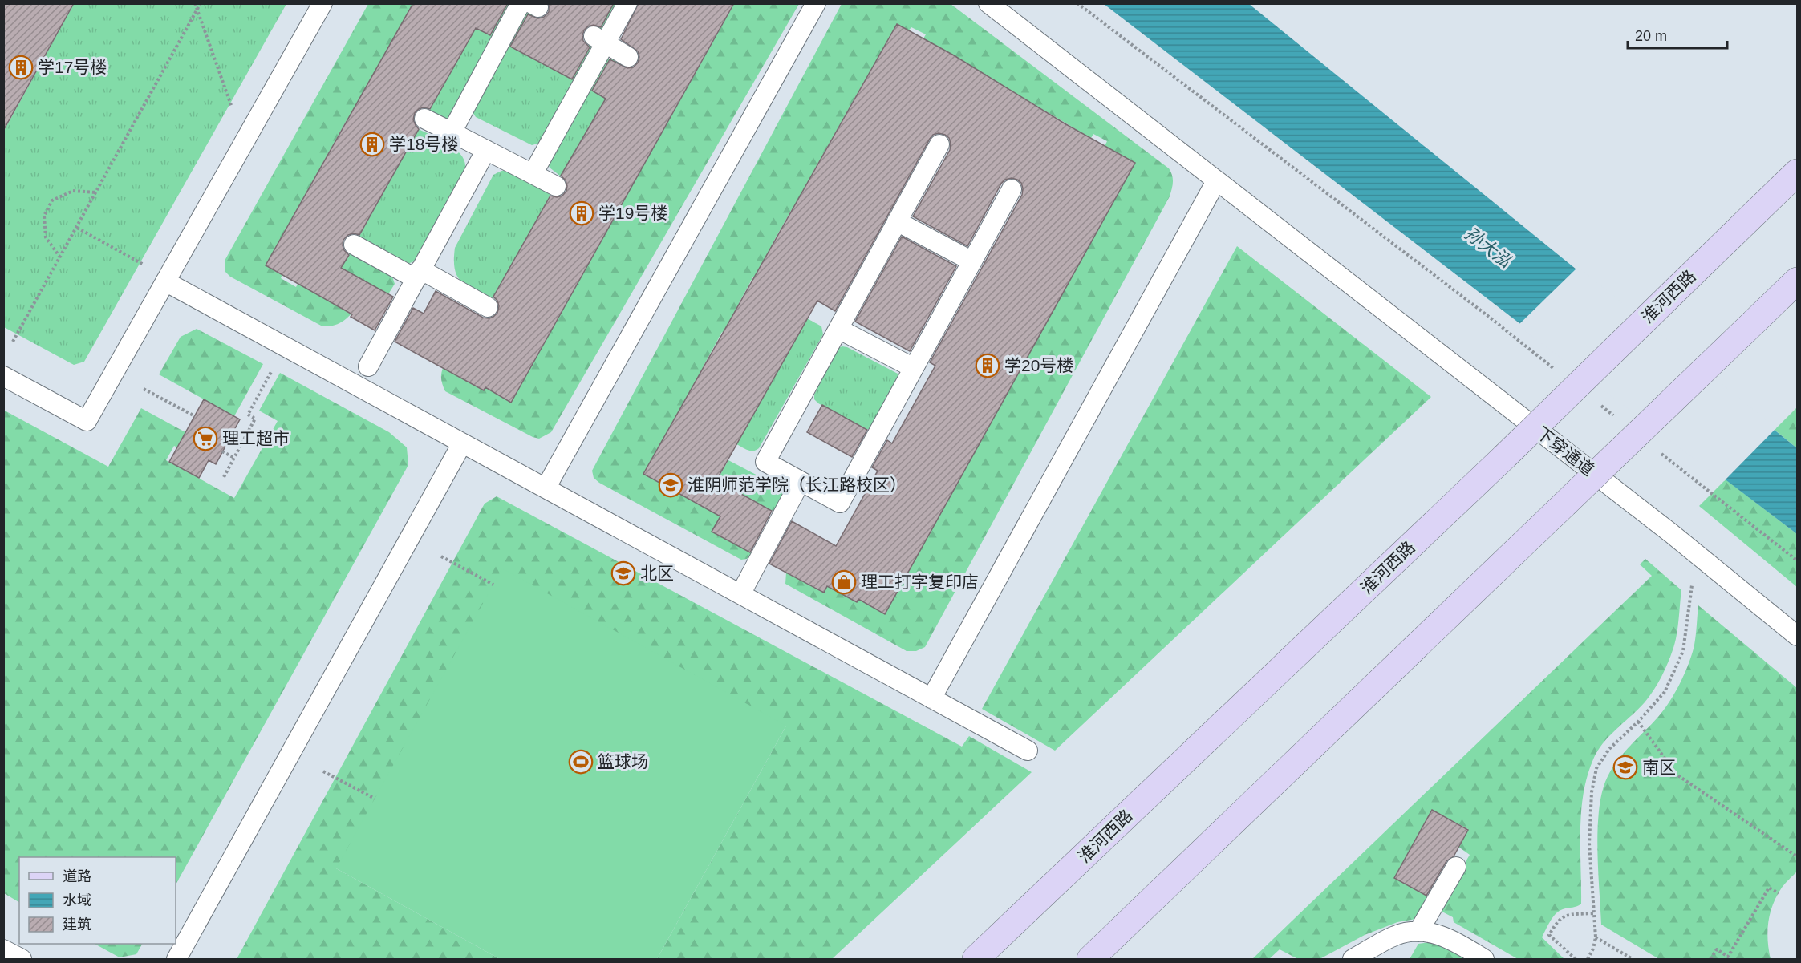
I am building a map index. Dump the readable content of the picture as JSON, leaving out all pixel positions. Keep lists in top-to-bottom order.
{
  "streets": {
    "main road": ["淮河西路"],
    "lane": ["下穿通道"]
  },
  "water": ["孙大泓"],
  "places": {
    "building": [
      "学17号楼",
      "学18号楼",
      "学19号楼",
      "学20号楼"
    ],
    "supermarket": ["理工超市"],
    "school or university": ["淮阴师范学院（长江路校区）", "北区", "南区"],
    "shop": ["理工打字复印店"],
    "sports": ["篮球场"]
  },
  "legend": ["道路", "水域", "建筑"],
  "scale_bar": "20 m"
}
